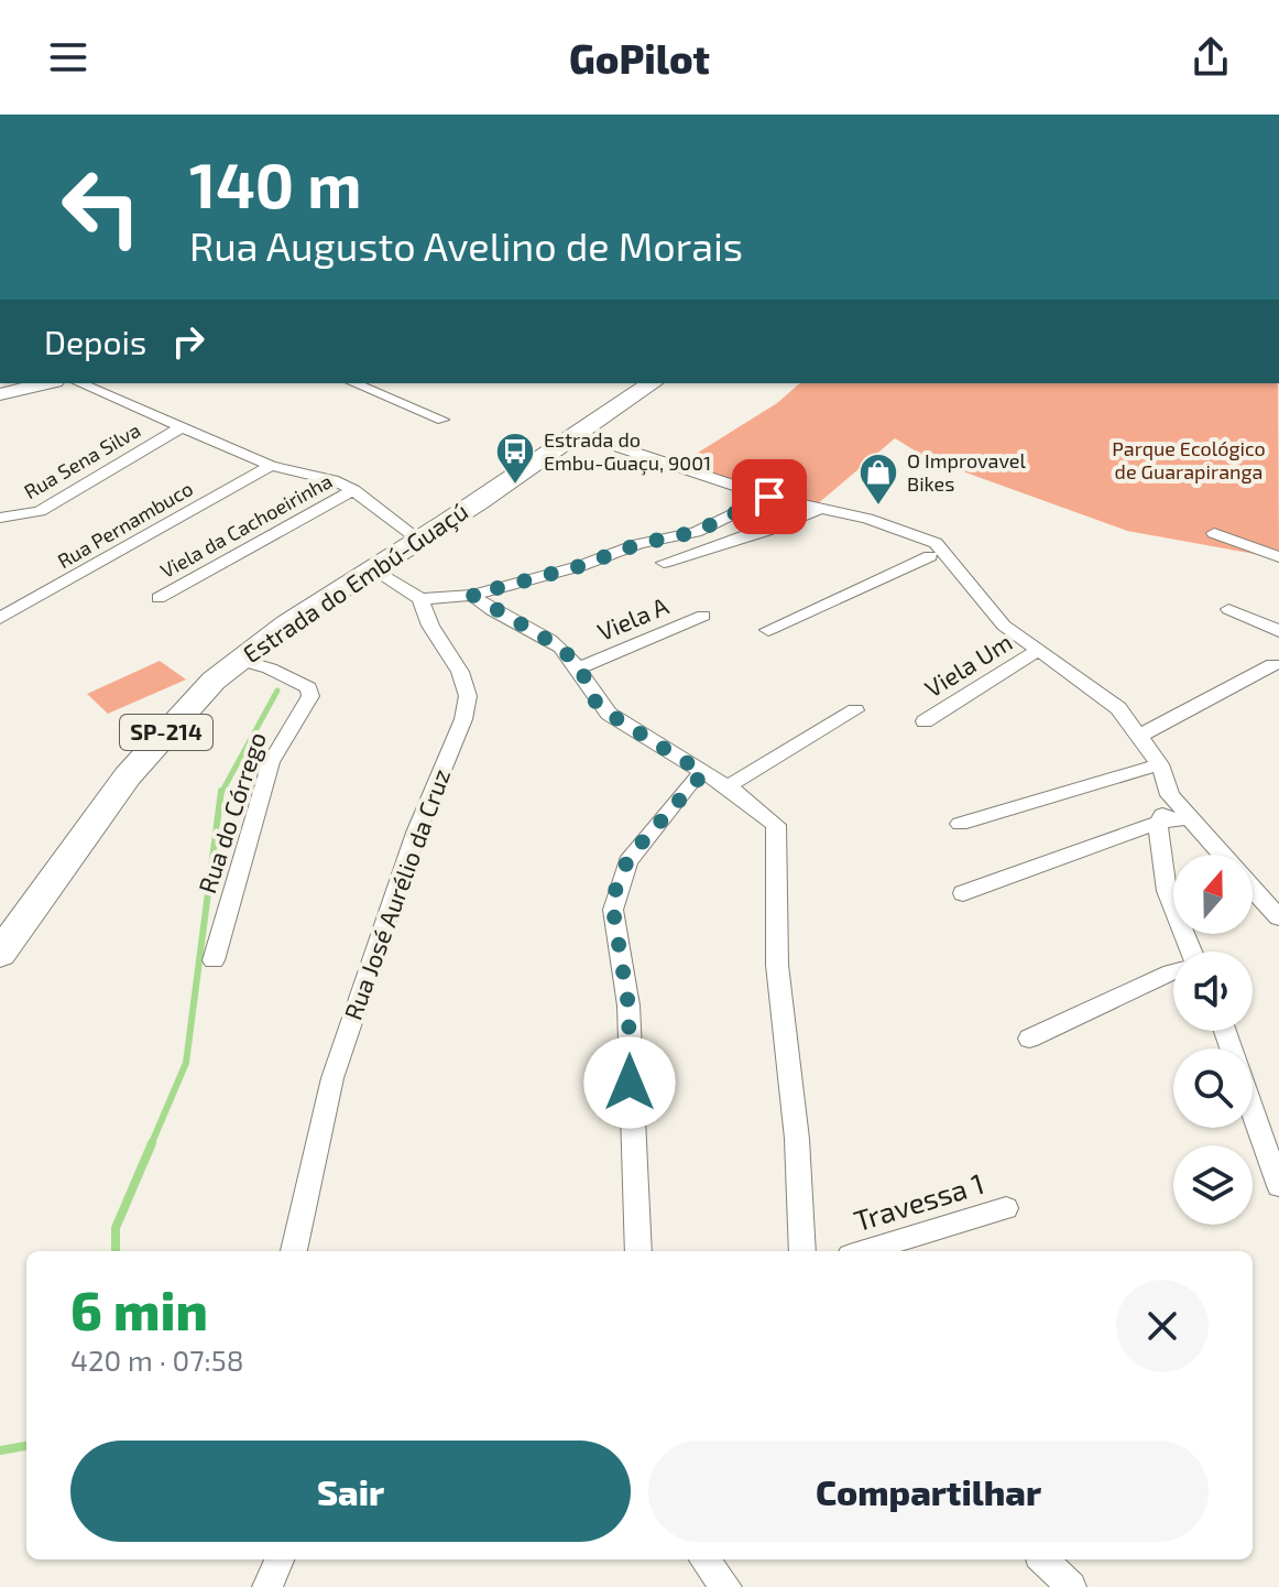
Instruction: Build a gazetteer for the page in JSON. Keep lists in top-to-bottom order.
{
  "streets": {
    "main road": ["Estrada do Embú-Guaçú", "SP-214"],
    "street": [
      "Rua Sena Silva",
      "Rua Pernambuco",
      "Viela da Cachoeirinha",
      "Viela A",
      "Viela Um",
      "Rua do Córrego",
      "Rua José Aurélio da Cruz",
      "Travessa 1"
    ]
  },
  "crossings": [
    ["Estrada do Embú-Guaçú", "Rua do Córrego"]
  ],
  "parks": ["Parque Ecológico de Guarapiranga"],
  "places": {
    "bus stop": ["Estrada do Embu-Guaçu, 9001"],
    "shop": ["O Improvavel Bikes"]
  },
  "north": "top",
  "page": {
    "header": "GoPilot",
    "turn": ["140 m", "Rua Augusto Avelino de Morais"],
    "then": "Depois",
    "heading": ["6 min", "420 m · 07:58"],
    "buttons": ["Sair", "Compartilhar"]
  }
}
